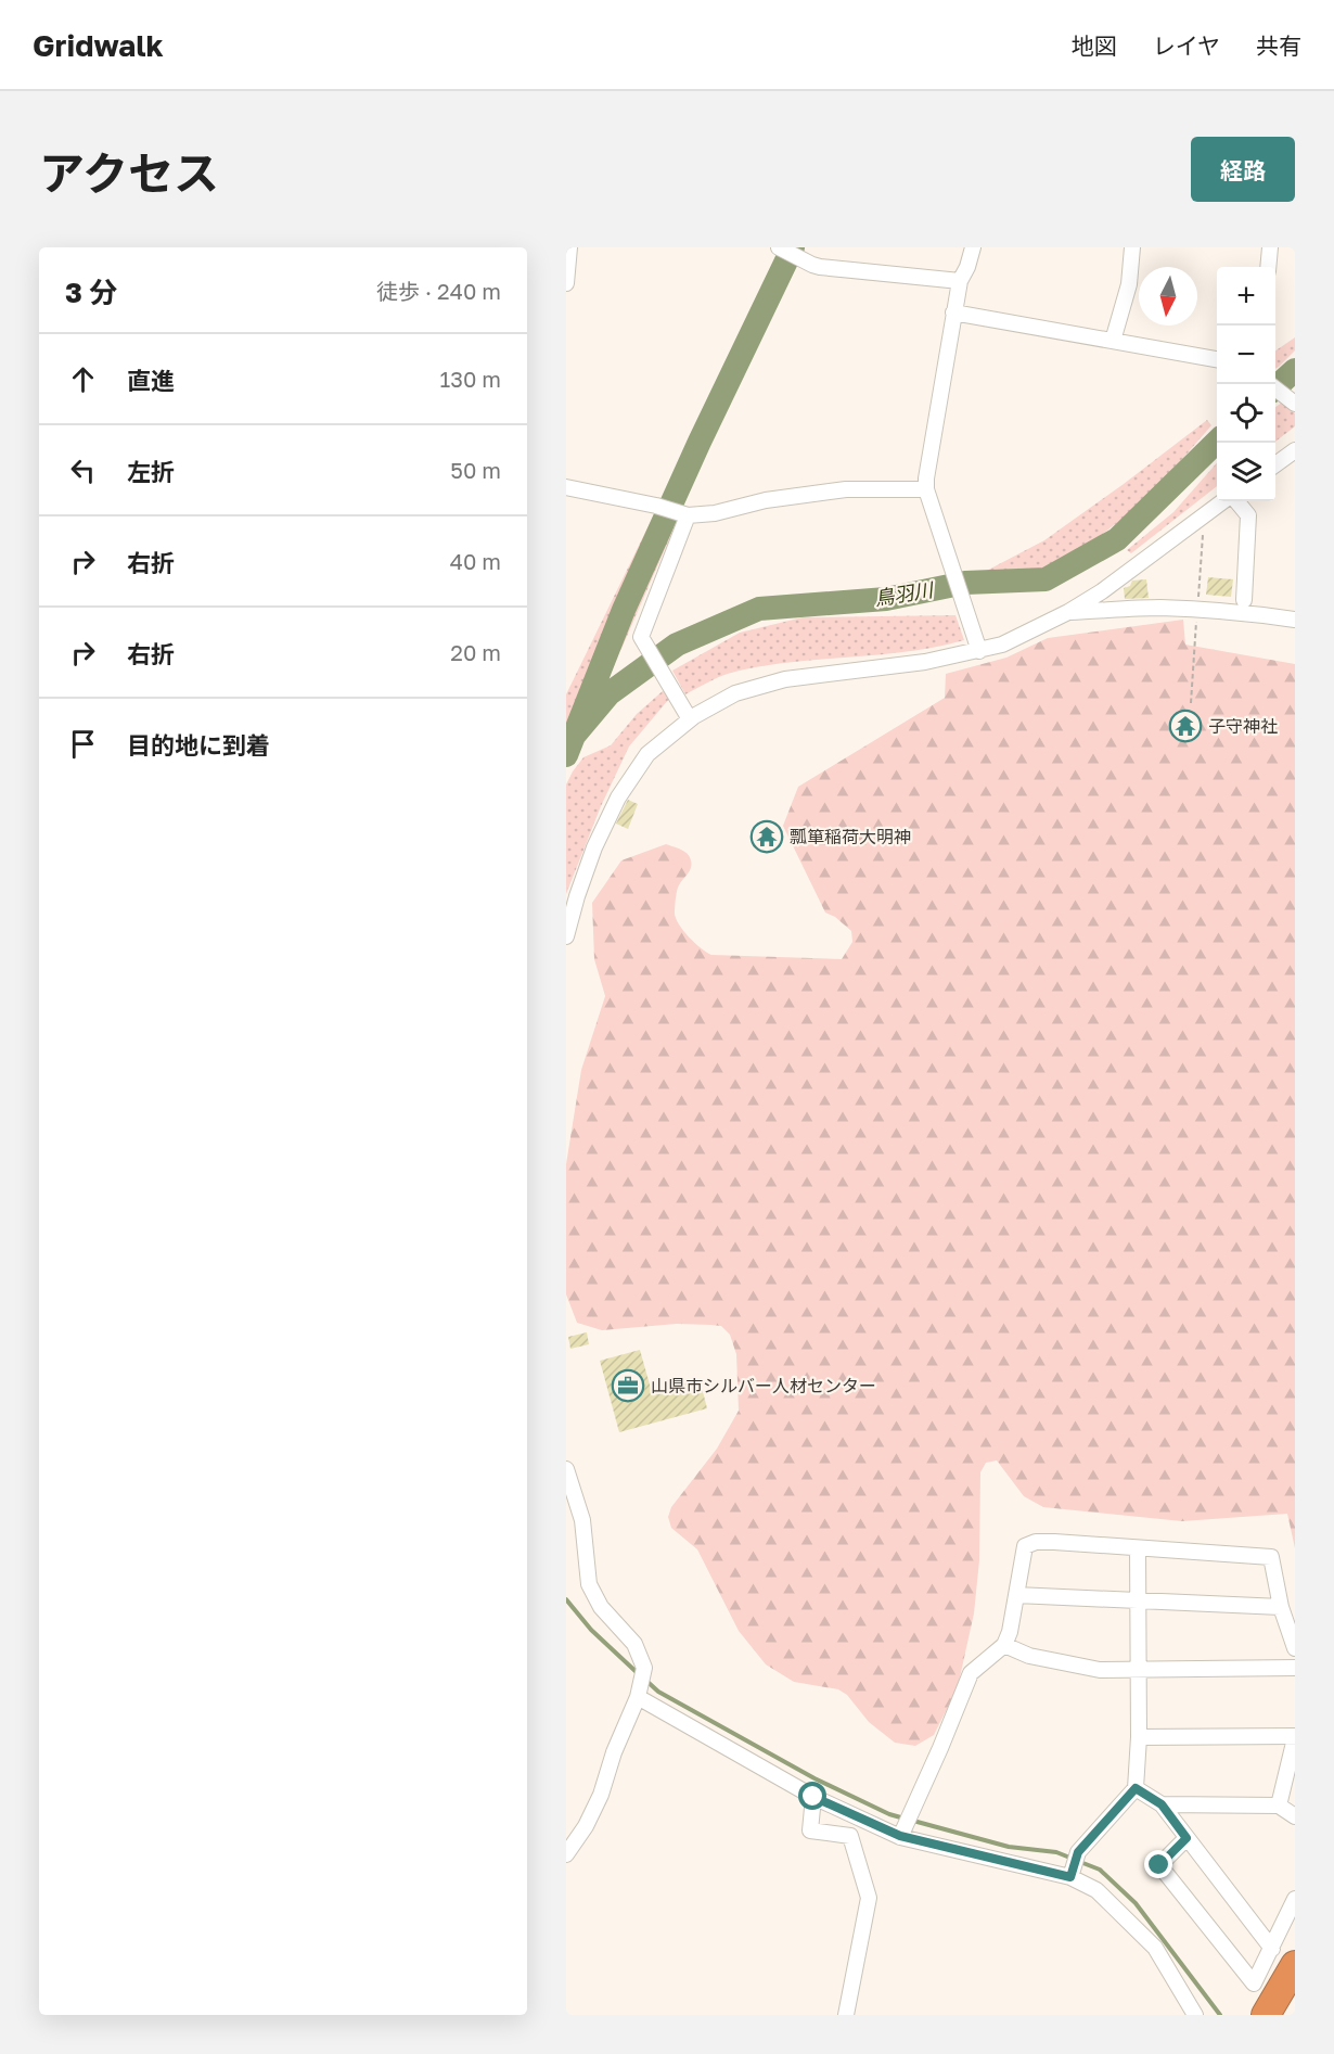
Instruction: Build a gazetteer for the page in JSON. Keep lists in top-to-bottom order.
{
  "water": ["鳥羽川"],
  "places": {
    "temple": ["子守神社", "瓢箪稲荷大明神"],
    "office": ["山県市シルバー人材センター"]
  },
  "north": "bottom",
  "page": {
    "header": "Gridwalk",
    "nav": ["地図", "レイヤ", "共有"],
    "title": "アクセス",
    "buttons": "経路",
    "heading": ["3 分", "徒歩 · 240 m"],
    "map_buttons": ["+", "−"],
    "list": [
      ["直進", "130 m"],
      ["左折", "50 m"],
      ["右折", "40 m"],
      ["右折", "20 m"],
      "目的地に到着"
    ]
  }
}
